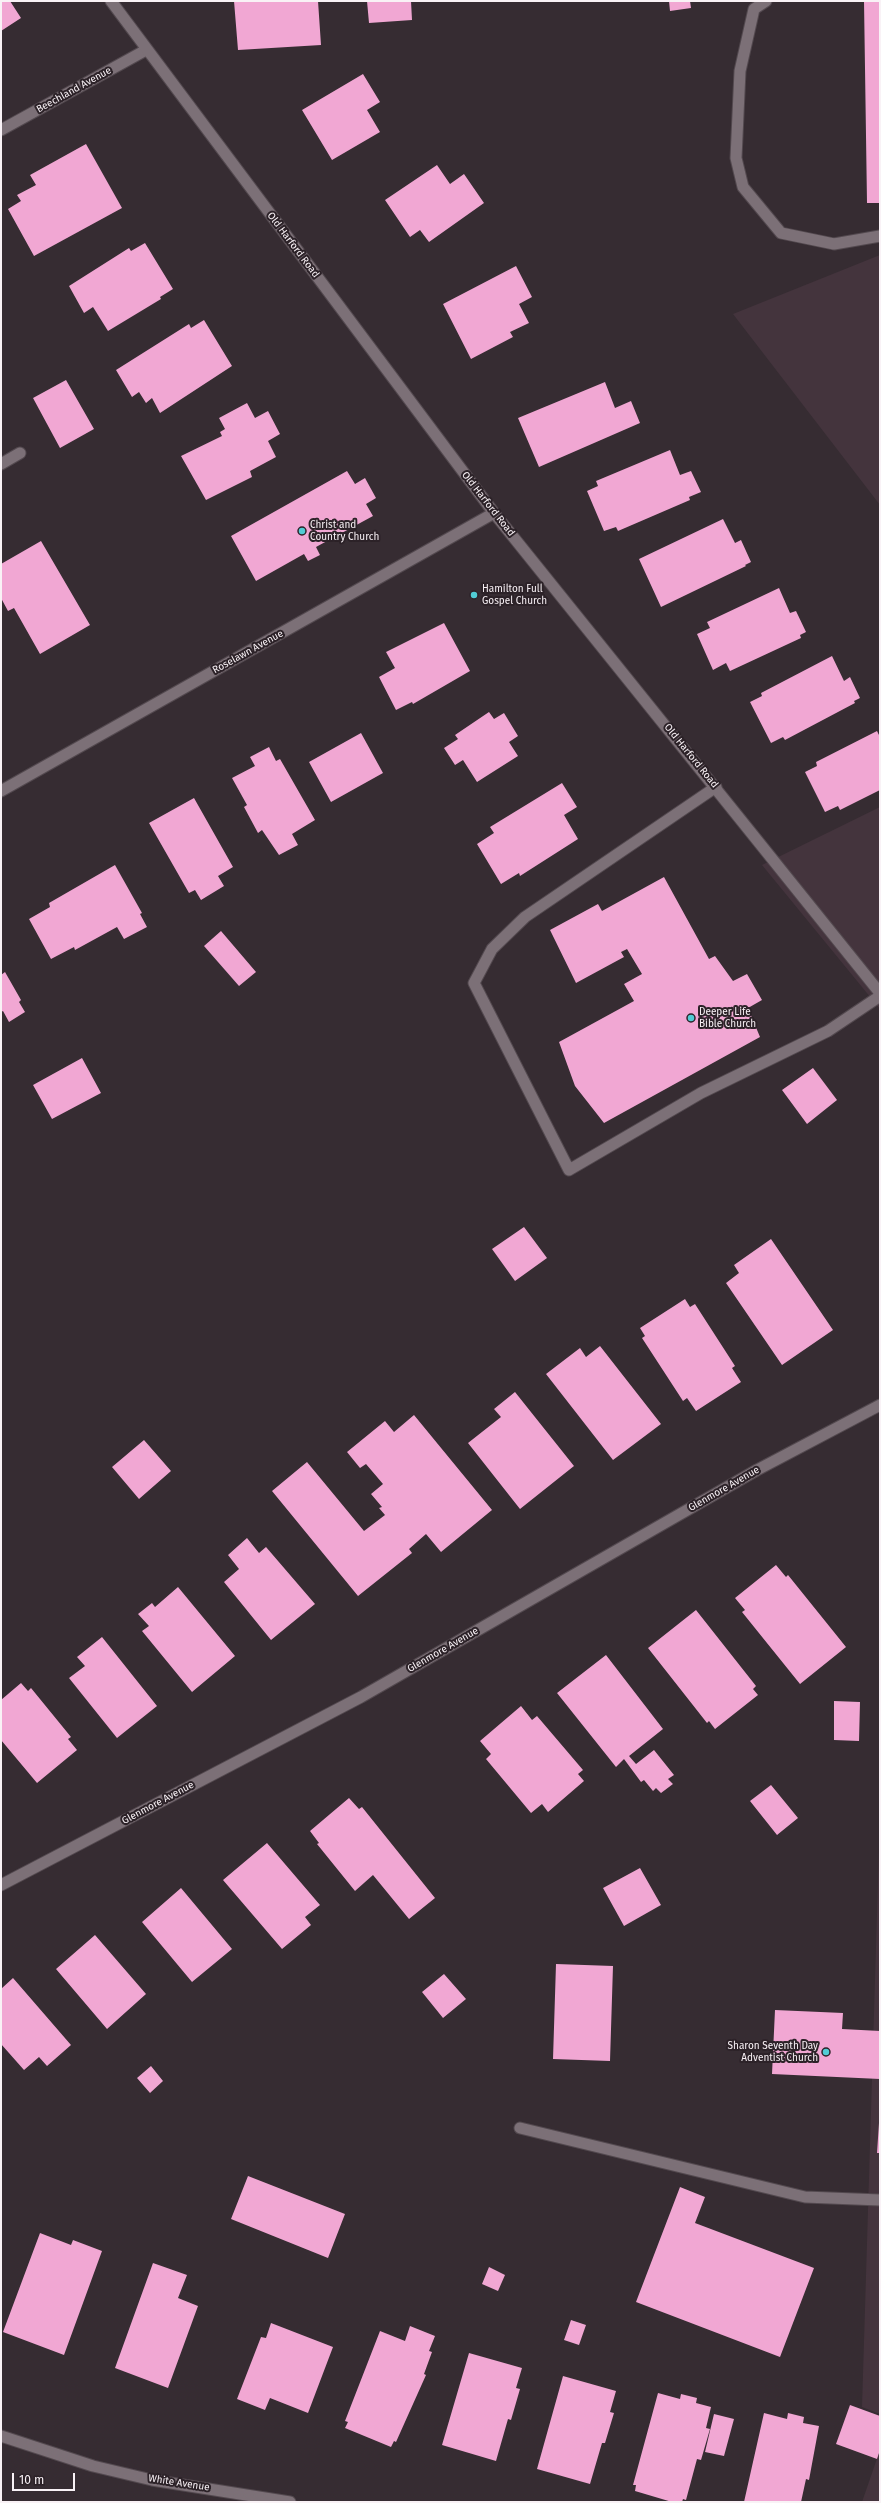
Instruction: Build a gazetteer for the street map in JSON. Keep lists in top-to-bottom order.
{
  "streets": {
    "street": [
      "Beechland Avenue",
      "Old Harford Road",
      "Roselawn Avenue",
      "Glenmore Avenue",
      "White Avenue"
    ]
  },
  "crossings": [
    ["Beechland Avenue", "Old Harford Road"],
    ["Old Harford Road", "Roselawn Avenue"]
  ],
  "places": [
    "Christ and Country Church",
    "Hamilton Full Gospel Church",
    "Deeper Life Bible Church",
    "Sharon Seventh Day Adventist Church"
  ],
  "scale_bar": "10 m"
}
